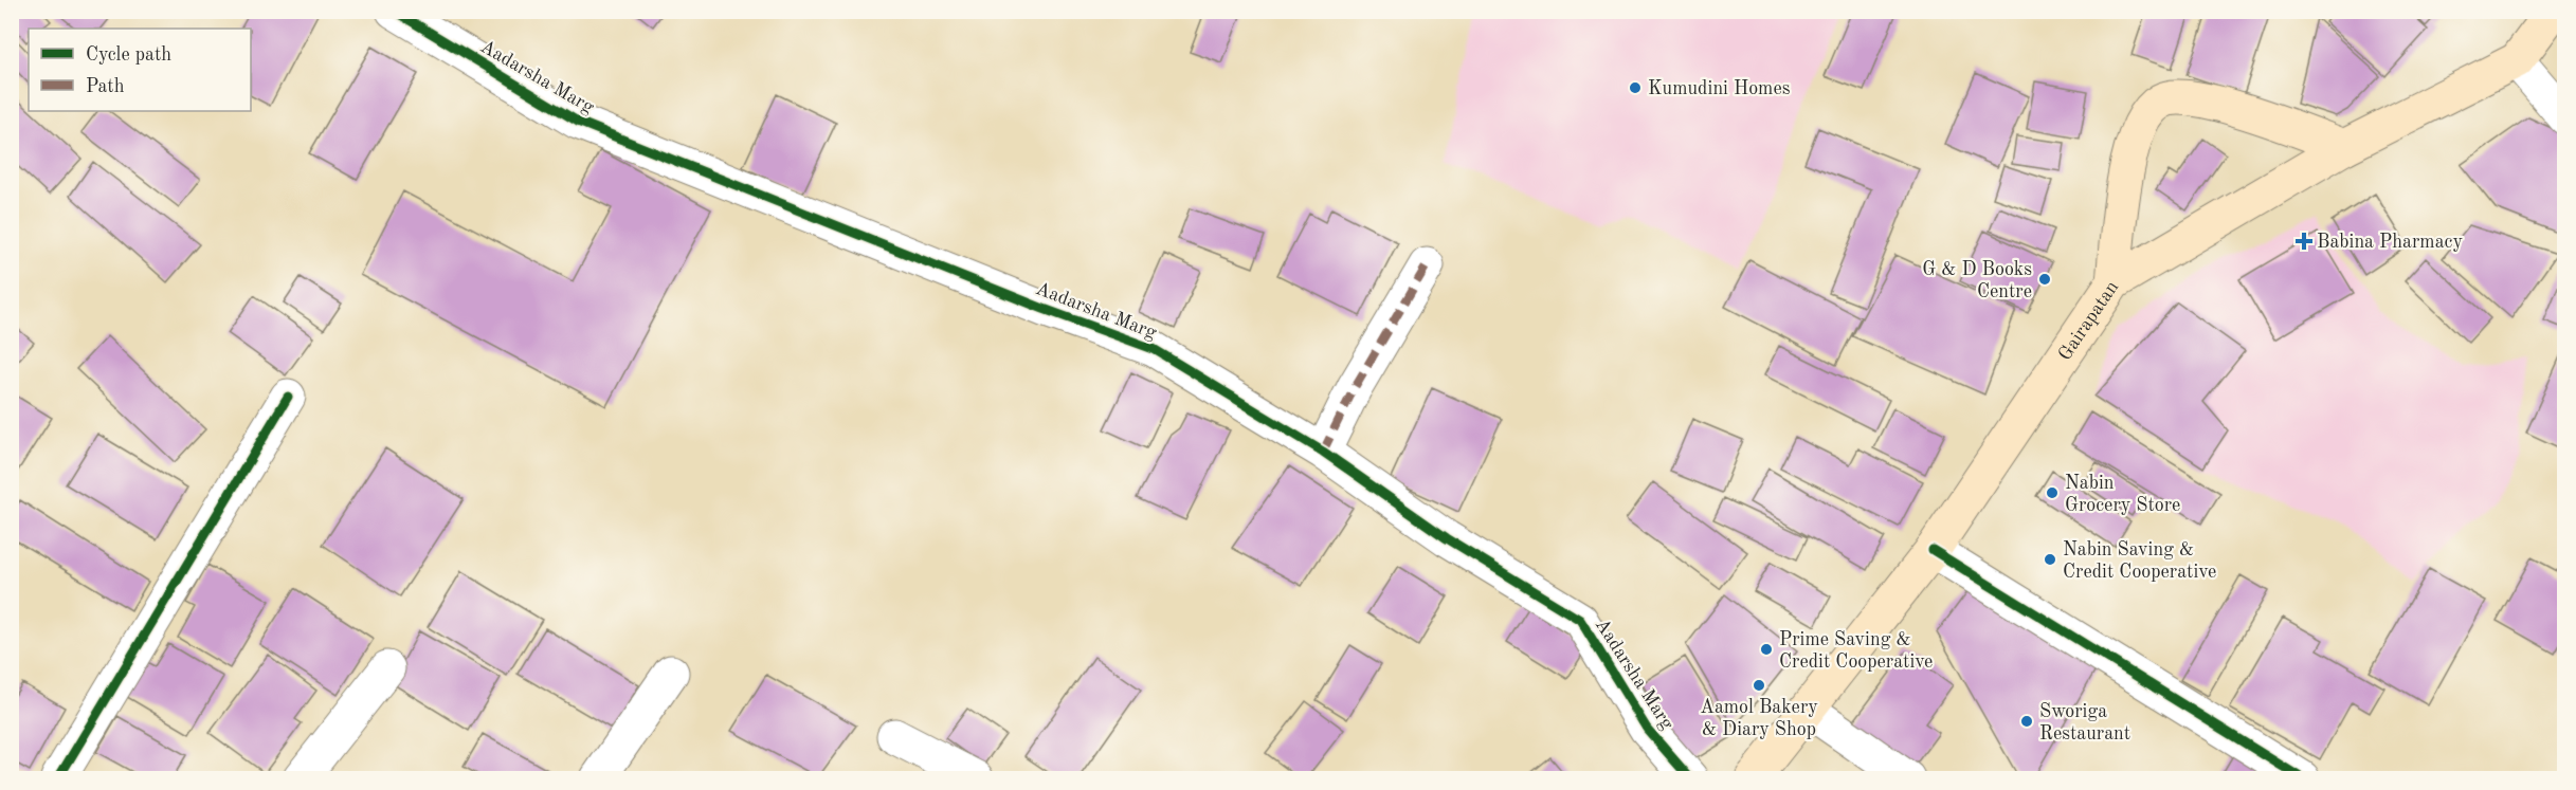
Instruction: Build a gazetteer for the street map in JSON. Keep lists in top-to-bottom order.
{
  "streets": {
    "main road": ["Gairapatan"],
    "street": ["Aadarsha Marg"]
  },
  "places": {
    "other": [
      "Kumudini Homes",
      "G & D Books Centre",
      "Nabin Grocery Store",
      "Nabin Saving & Credit Cooperative",
      "Prime Saving & Credit Cooperative",
      "Aamol Bakery & Diary Shop",
      "Sworiga Restaurant"
    ],
    "health": ["Babina Pharmacy"]
  },
  "legend": ["Cycle path", "Path"]
}
